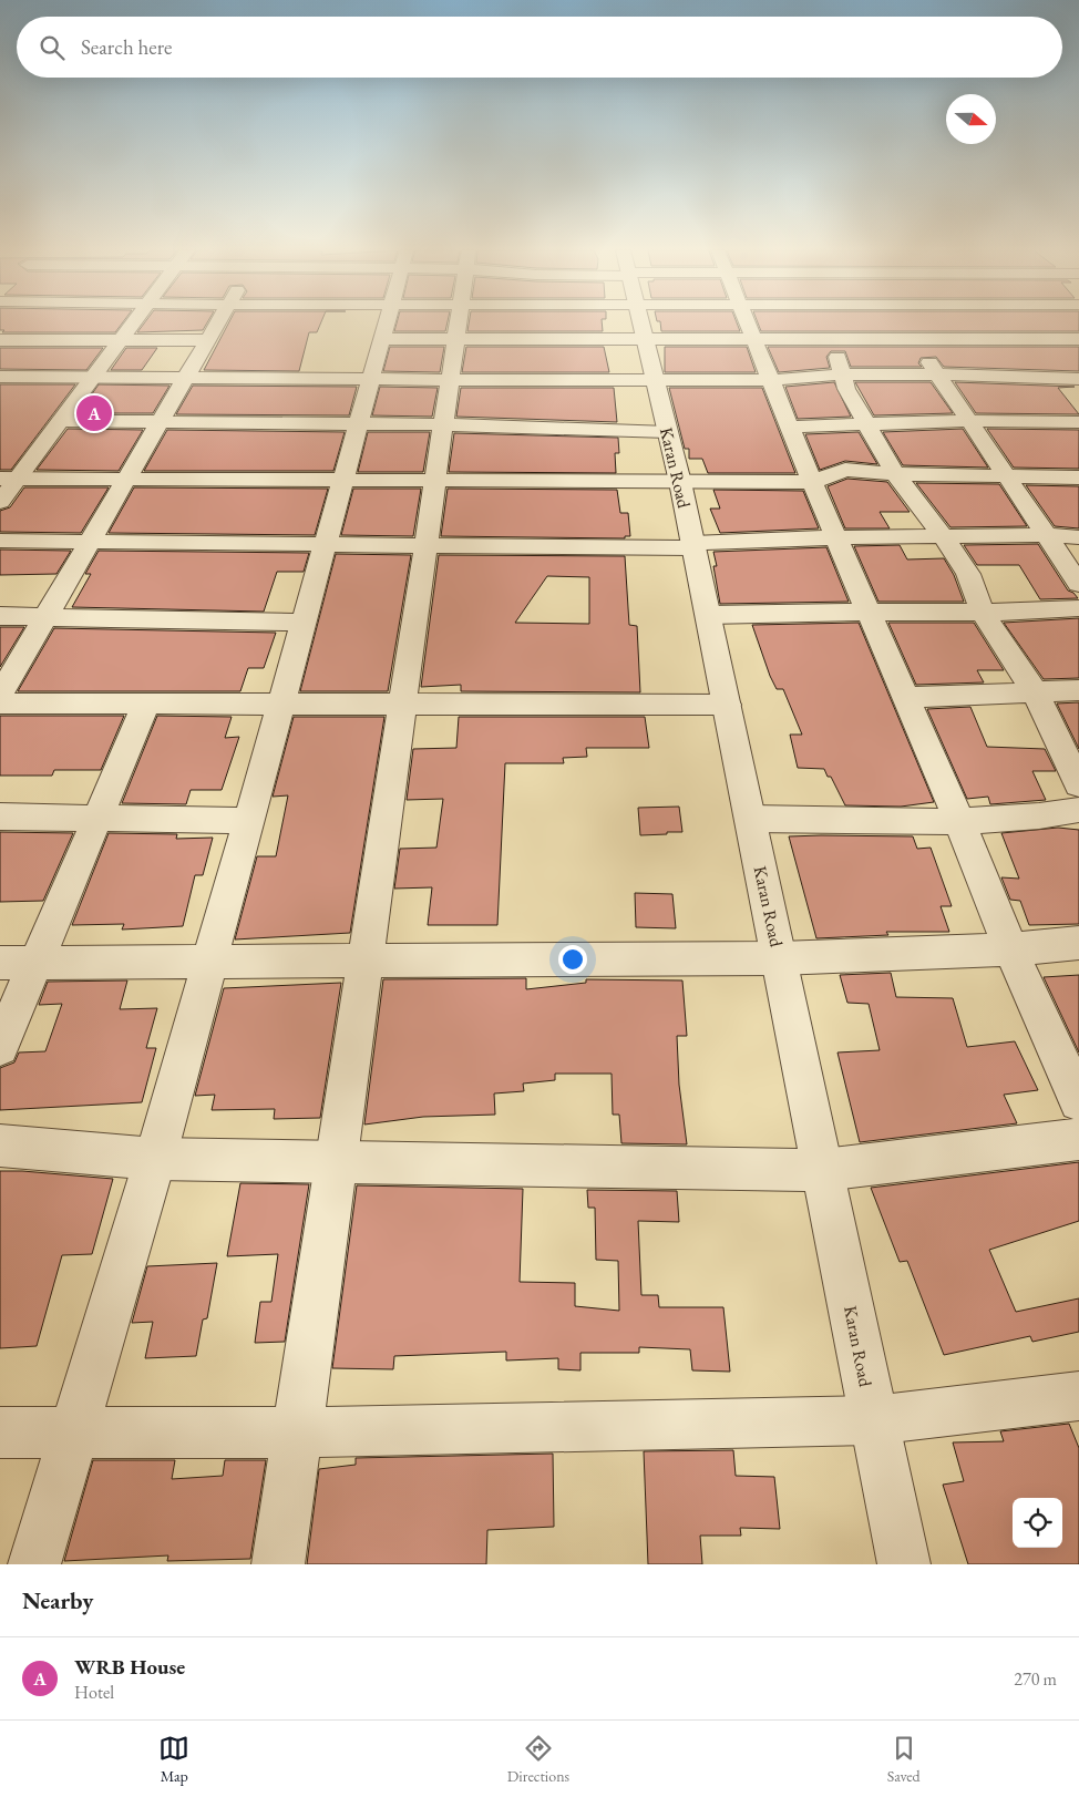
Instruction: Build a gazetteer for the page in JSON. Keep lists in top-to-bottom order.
{
  "streets": {
    "street": ["Karan Road"]
  },
  "north": "right",
  "page": {
    "search": "Search here",
    "pins": "A",
    "heading": "Nearby",
    "list": [
      {
        "mark": "A",
        "name": "WRB House",
        "note": "Hotel",
        "value": "270 m"
      }
    ],
    "nav": ["Map", "Directions", "Saved"]
  }
}
